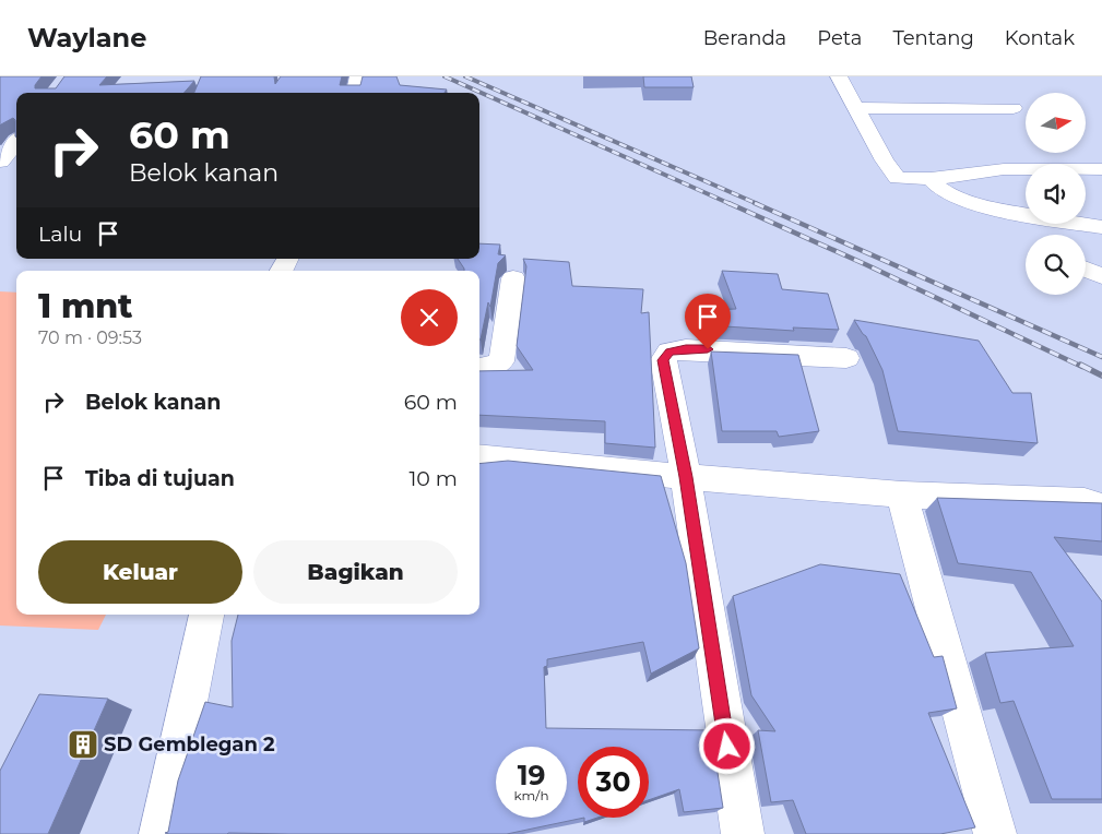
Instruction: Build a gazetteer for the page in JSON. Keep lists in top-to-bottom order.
{
  "places": {
    "building": ["SD Gemblegan 2"]
  },
  "north": "right",
  "page": {
    "header": "Waylane",
    "nav": [
      "Beranda",
      "Peta",
      "Tentang",
      "Kontak"
    ],
    "turn": ["60 m", "Belok kanan"],
    "then": "Lalu",
    "heading": ["1 mnt", "70 m · 09:53"],
    "list": [
      {
        "name": "Belok kanan",
        "value": "60 m"
      },
      {
        "name": "Tiba di tujuan",
        "value": "10 m"
      }
    ],
    "buttons": ["Keluar", "Bagikan"],
    "speed": "19 km/h",
    "limit": "30"
  }
}
